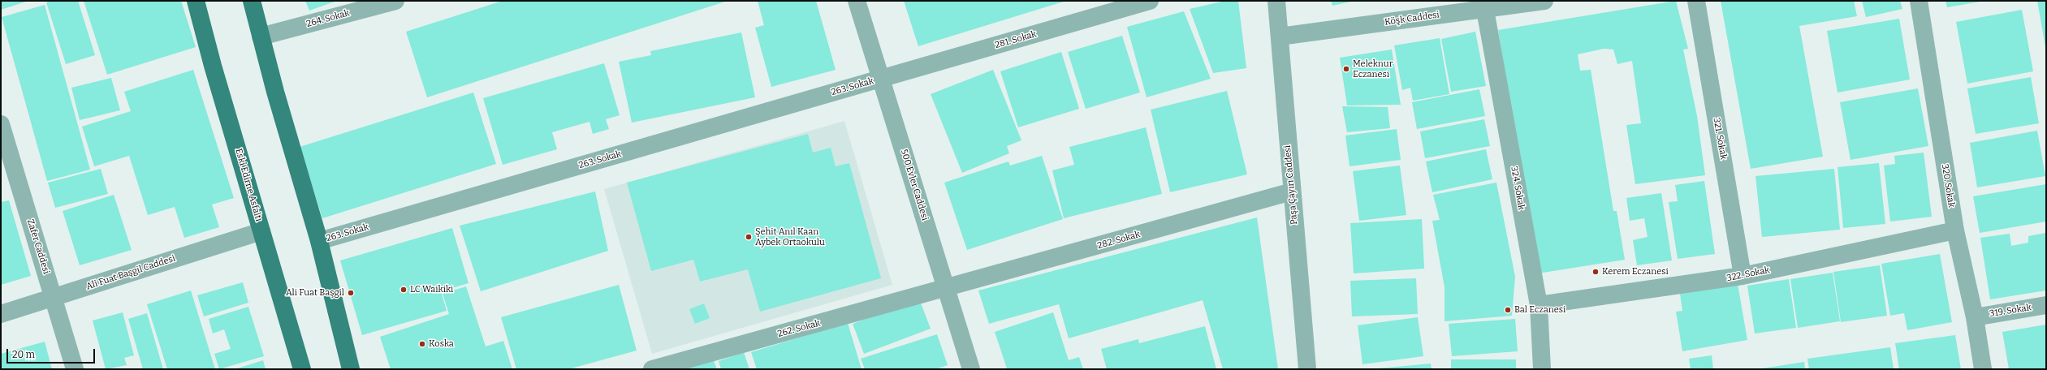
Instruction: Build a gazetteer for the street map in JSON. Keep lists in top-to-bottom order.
{
  "streets": {
    "main road": ["Eski Edirne Asfaltı"],
    "street": [
      "264. Sokak",
      "Köşk Caddesi",
      "281. Sokak",
      "263. Sokak",
      "321. Sokak",
      "500 Evler Caddesi",
      "Paşa Çayırı Caddesi",
      "320. Sokak",
      "324. Sokak",
      "282. Sokak",
      "Zafer Caddesi",
      "Ali Fuat Başgil Caddesi",
      "322. Sokak",
      "319. Sokak",
      "262. Sokak"
    ]
  },
  "crossings": [
    ["Köşk Caddesi", "Paşa Çayırı Caddesi"],
    ["Köşk Caddesi", "324. Sokak"],
    ["281. Sokak", "263. Sokak"],
    ["281. Sokak", "500 Evler Caddesi"],
    ["263. Sokak", "500 Evler Caddesi"],
    ["321. Sokak", "322. Sokak"],
    ["Eski Edirne Asfaltı", "Ali Fuat Başgil Caddesi"],
    ["500 Evler Caddesi", "282. Sokak"],
    ["500 Evler Caddesi", "262. Sokak"],
    ["Paşa Çayırı Caddesi", "282. Sokak"],
    ["320. Sokak", "322. Sokak"],
    ["320. Sokak", "319. Sokak"],
    ["324. Sokak", "322. Sokak"],
    ["282. Sokak", "262. Sokak"],
    ["Zafer Caddesi", "Ali Fuat Başgil Caddesi"]
  ],
  "places": [
    "Meleknur Eczanesi",
    "Şehit Anıl Kaan Aybek Ortaokulu",
    "Kerem Eczanesi",
    "LC Waikiki",
    "Ali Fuat Başgil",
    "Bal Eczanesi",
    "Koska"
  ],
  "scale_bar": "20 m"
}
